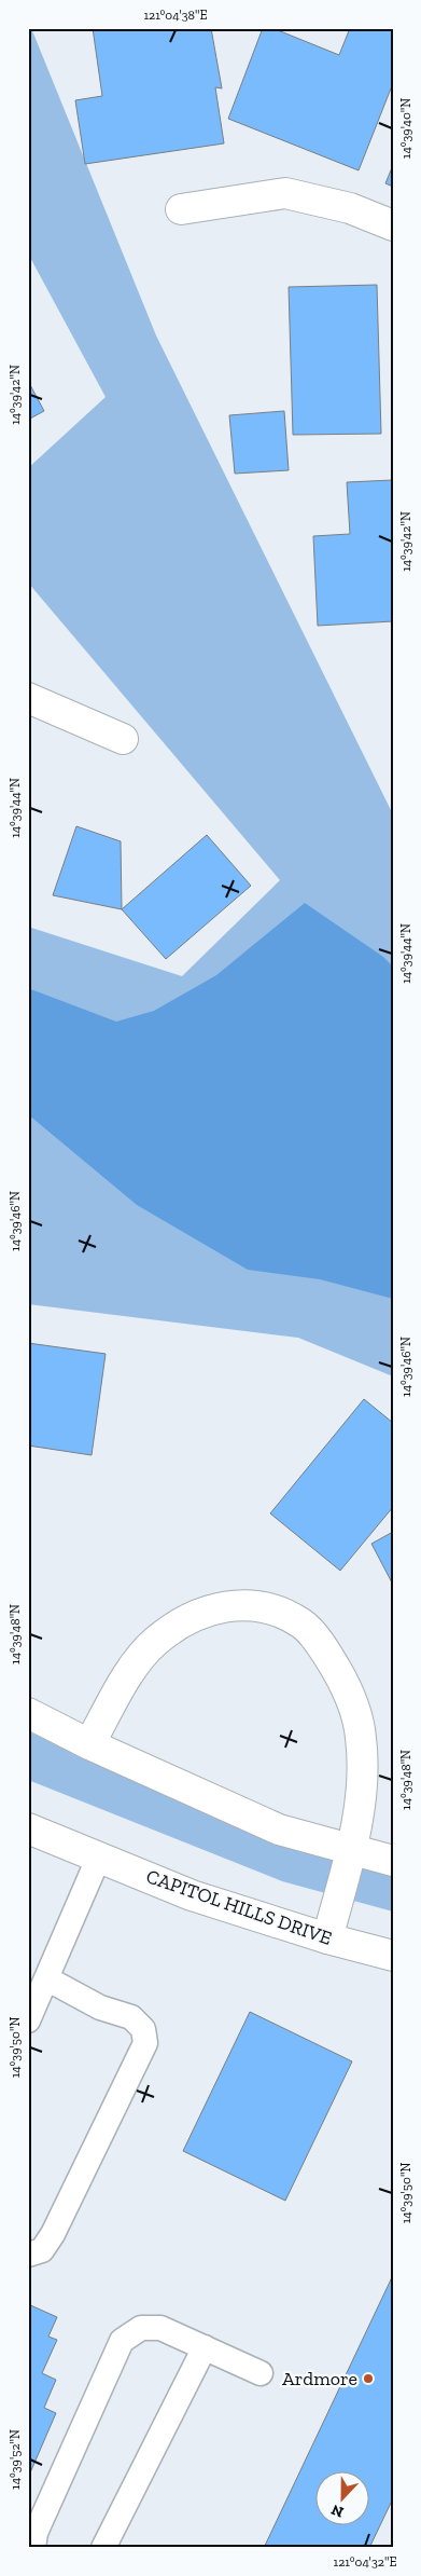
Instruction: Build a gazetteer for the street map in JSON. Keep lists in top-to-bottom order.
{
  "streets": {
    "street": ["CAPITOL HILLS DRIVE"]
  },
  "places": ["Ardmore"],
  "north": "bottom",
  "coordinates": [
    "121°04'38\"E",
    "14°39'40\"N",
    "14°39'42\"N",
    "14°39'44\"N",
    "14°39'46\"N",
    "14°39'48\"N",
    "14°39'50\"N",
    "14°39'52\"N",
    "121°04'32\"E"
  ]
}
